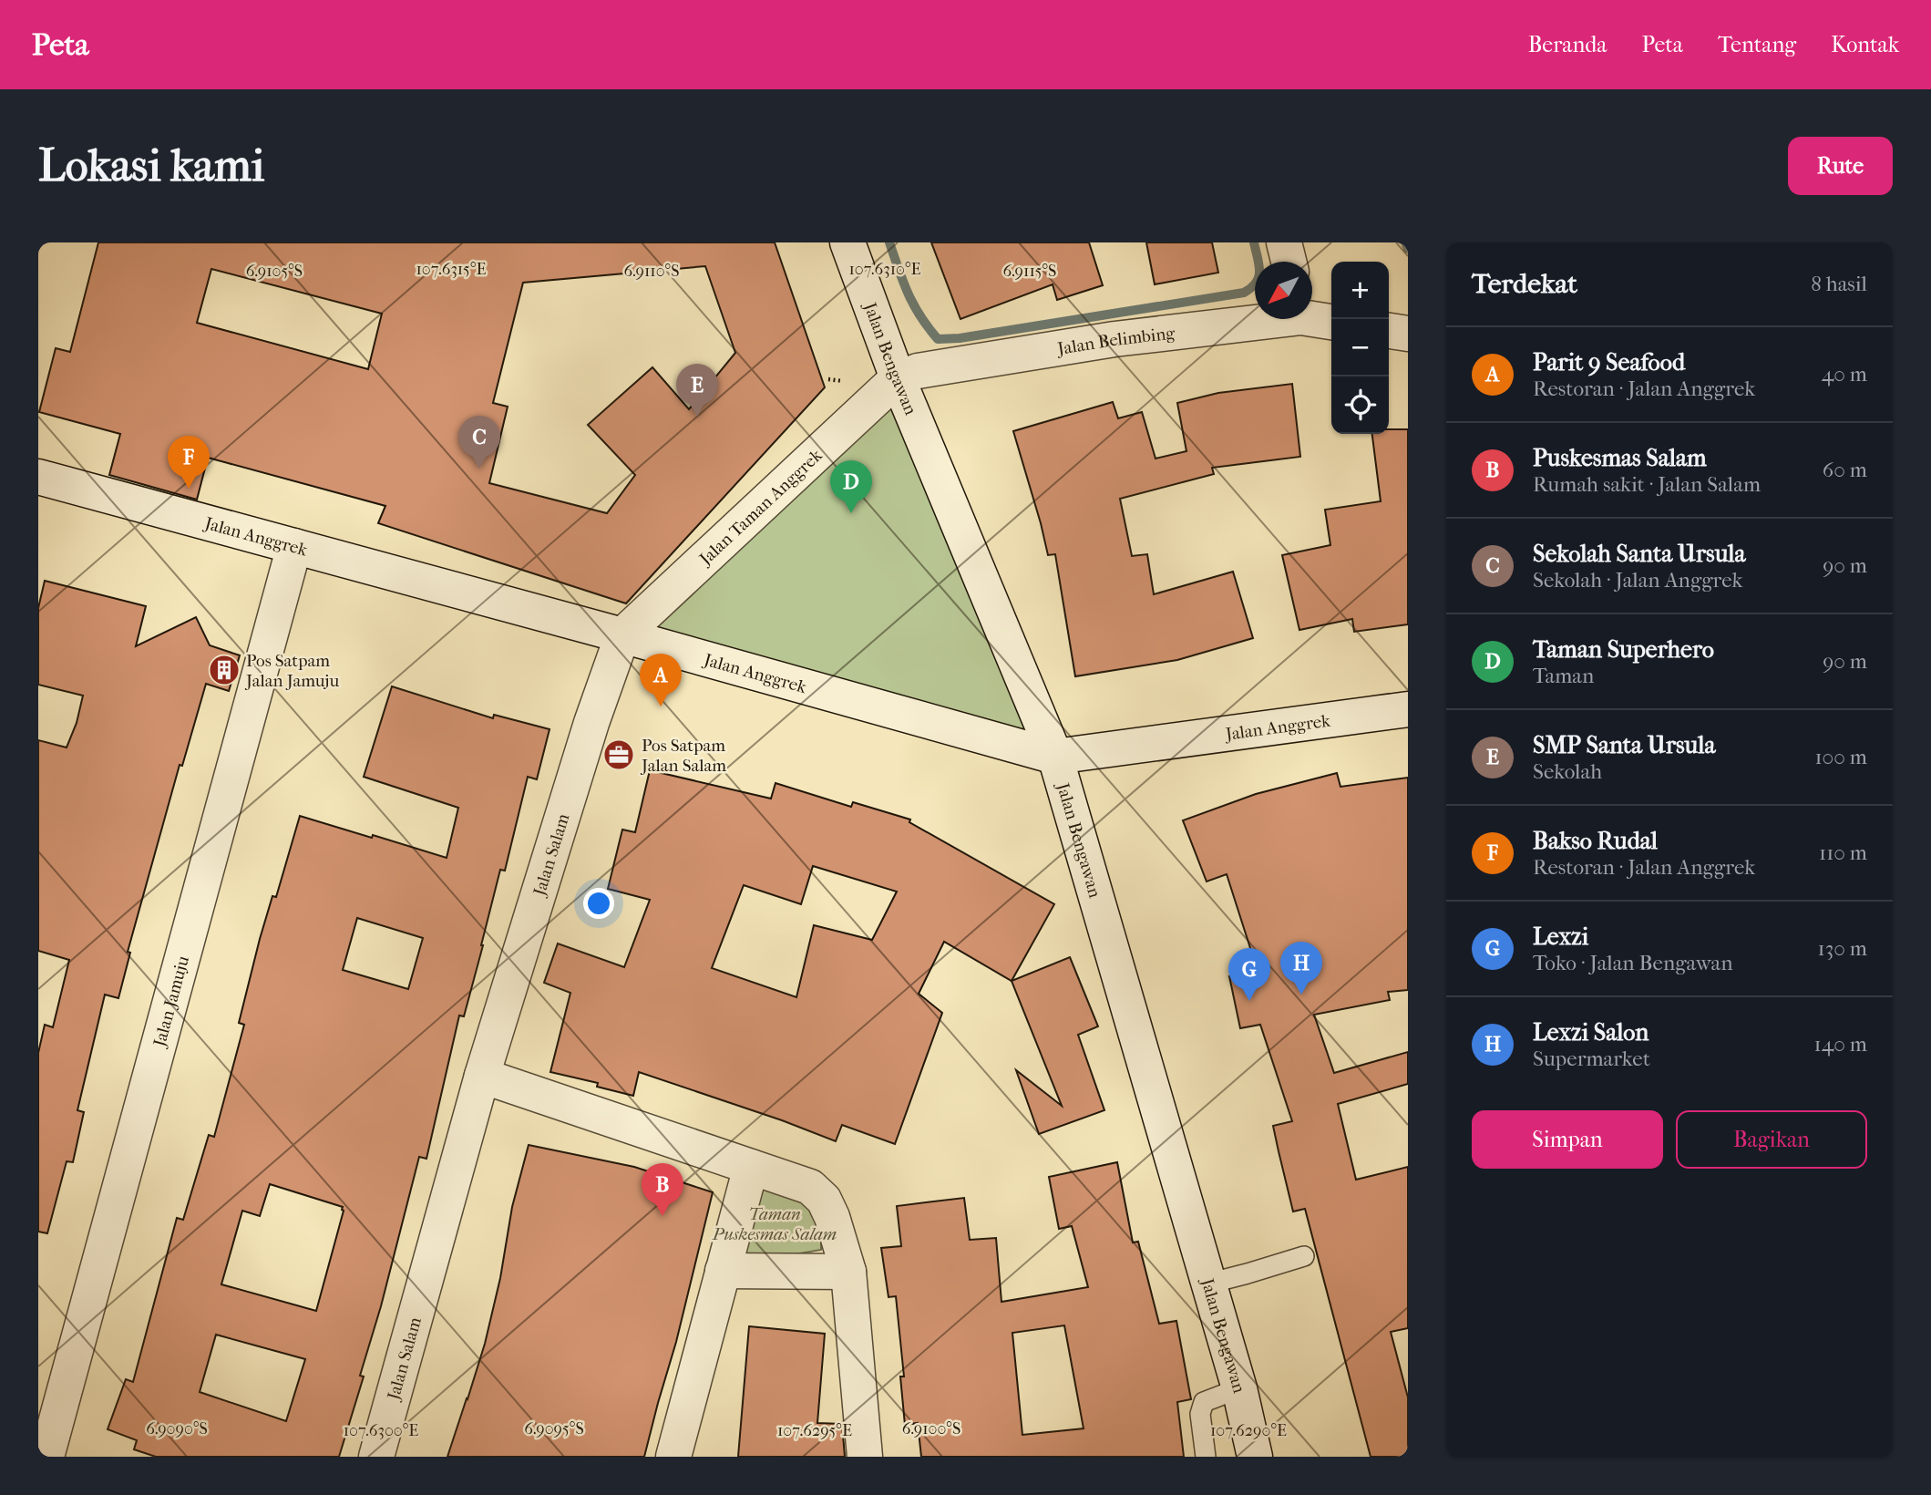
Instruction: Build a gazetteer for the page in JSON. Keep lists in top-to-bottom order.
{
  "streets": {
    "street": [
      "Jalan Belimbing",
      "Jalan Bengawan",
      "Jalan Taman Anggrek",
      "Jalan Anggrek",
      "Jalan Salam",
      "Jalan Jamuju"
    ]
  },
  "crossings": [
    ["Jalan Belimbing", "Jalan Bengawan"],
    ["Jalan Belimbing", "Jalan Taman Anggrek"],
    ["Jalan Bengawan", "Jalan Taman Anggrek"],
    ["Jalan Bengawan", "Jalan Anggrek"],
    ["Jalan Taman Anggrek", "Jalan Anggrek"],
    ["Jalan Taman Anggrek", "Jalan Salam"],
    ["Jalan Anggrek", "Jalan Salam"],
    ["Jalan Anggrek", "Jalan Jamuju"]
  ],
  "parks": ["Taman Puskesmas Salam"],
  "places": {
    "building": ["Pos Satpam Jalan Jamuju"],
    "office": ["Pos Satpam Jalan Salam"]
  },
  "north": "bottom left",
  "page": {
    "header": "Peta",
    "nav": [
      "Beranda",
      "Peta",
      "Tentang",
      "Kontak"
    ],
    "buttons": [
      "Rute",
      ["Simpan", "Bagikan"]
    ],
    "title": "Lokasi kami",
    "heading": ["Terdekat", "8 hasil"],
    "map_buttons": ["+", "−"],
    "list": [
      {
        "mark": "A",
        "name": "Parit 9 Seafood",
        "note": "Restoran · Jalan Anggrek",
        "value": "40 m"
      },
      {
        "mark": "B",
        "name": "Puskesmas Salam",
        "note": "Rumah sakit · Jalan Salam",
        "value": "60 m"
      },
      {
        "mark": "C",
        "name": "Sekolah Santa Ursula",
        "note": "Sekolah · Jalan Anggrek",
        "value": "90 m"
      },
      {
        "mark": "D",
        "name": "Taman Superhero",
        "note": "Taman",
        "value": "90 m"
      },
      {
        "mark": "E",
        "name": "SMP Santa Ursula",
        "note": "Sekolah",
        "value": "100 m"
      },
      {
        "mark": "F",
        "name": "Bakso Rudal",
        "note": "Restoran · Jalan Anggrek",
        "value": "110 m"
      },
      {
        "mark": "G",
        "name": "Lexzi",
        "note": "Toko · Jalan Bengawan",
        "value": "130 m"
      },
      {
        "mark": "H",
        "name": "Lexzi Salon",
        "note": "Supermarket",
        "value": "140 m"
      }
    ],
    "pins": [
      "E",
      "C",
      "F",
      "D",
      "A",
      "H",
      "G",
      "B"
    ]
  },
  "coordinates": [
    "107.6315°E",
    "107.6310°E",
    "6.9105°S",
    "6.9110°S",
    "6.9115°S",
    "6.9090°S",
    "6.9095°S",
    "6.9100°S",
    "107.6300°E",
    "107.6295°E",
    "107.6290°E"
  ]
}
